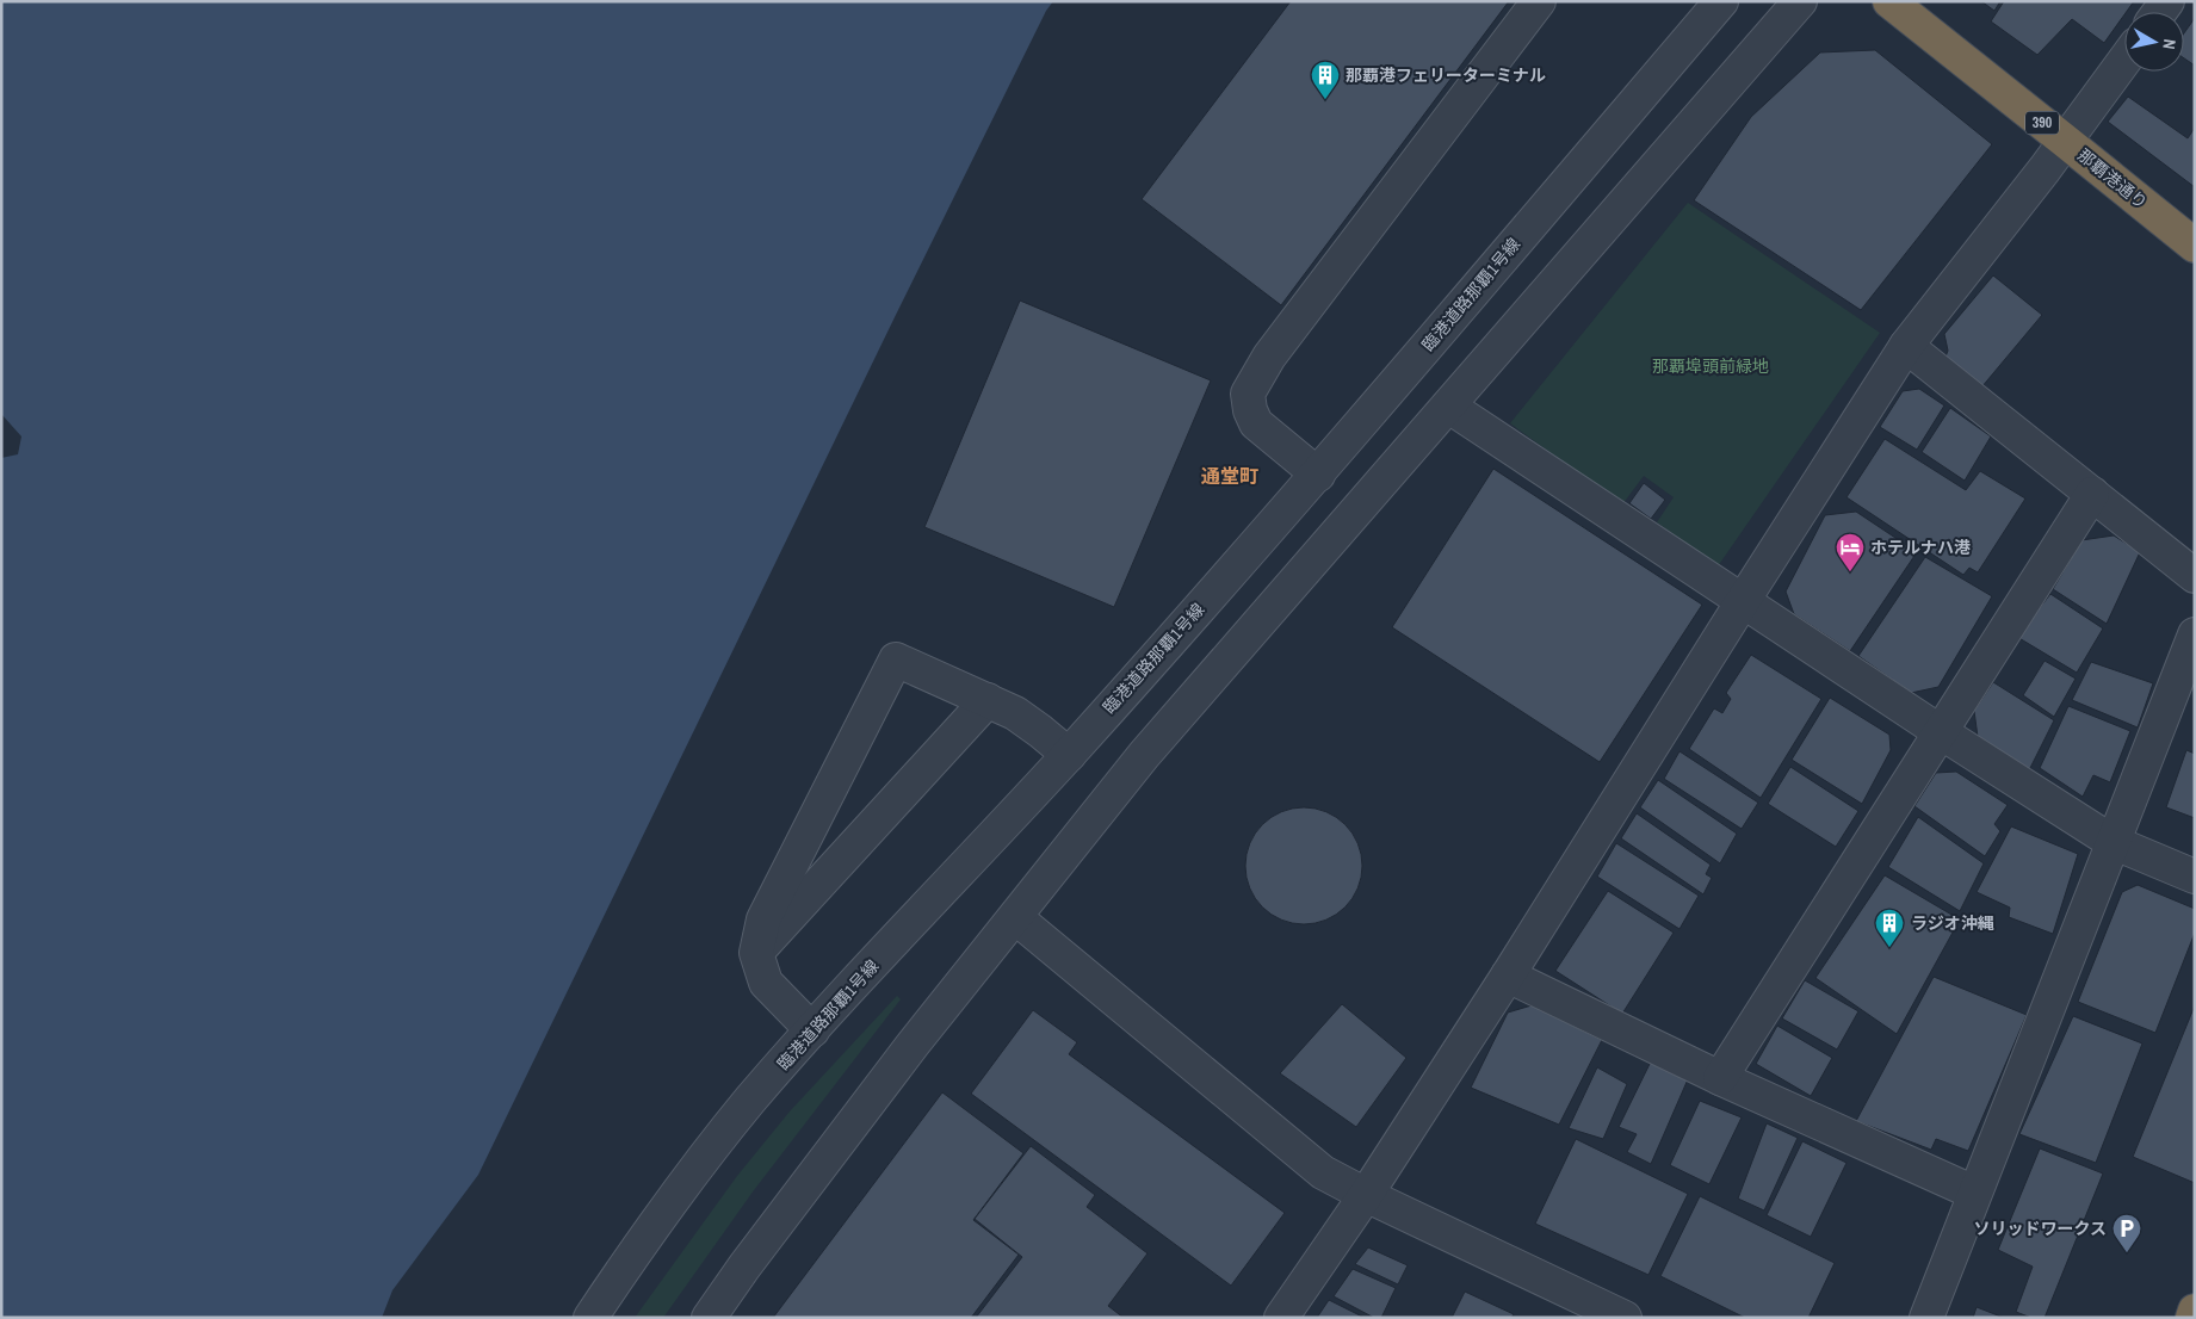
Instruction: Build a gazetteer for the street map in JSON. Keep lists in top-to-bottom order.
{
  "streets": {
    "highway": ["390", "那覇港通り"],
    "street": ["臨港道路那覇1号線"]
  },
  "districts": ["通堂町"],
  "parks": ["那覇埠頭前緑地"],
  "places": {
    "building": ["那覇港フェリーターミナル", "ラジオ沖縄"],
    "hotel": ["ホテルナハ港"],
    "parking": ["ソリッドワークス"]
  },
  "north": "right"
}
